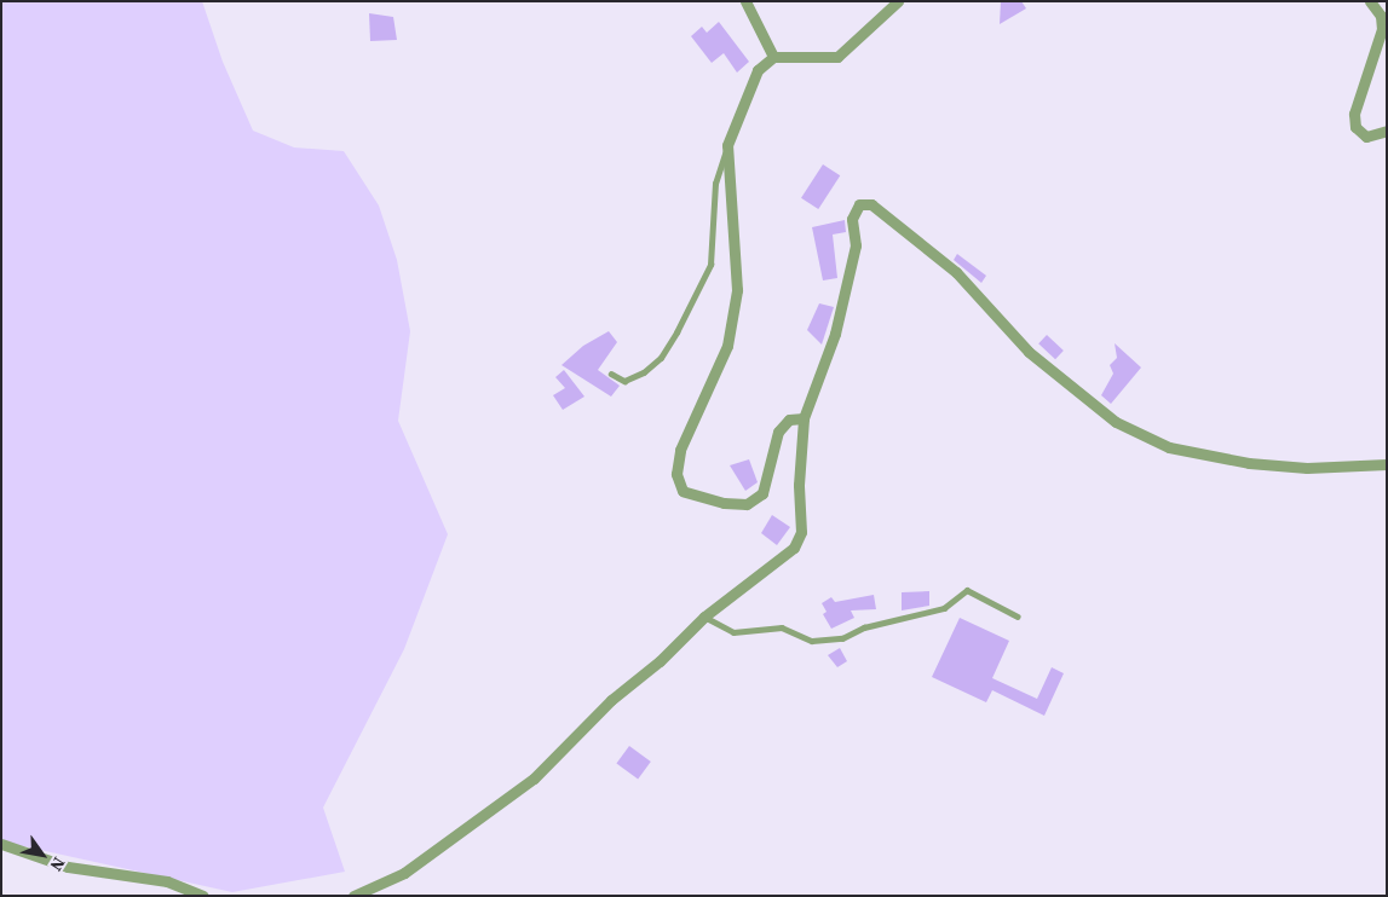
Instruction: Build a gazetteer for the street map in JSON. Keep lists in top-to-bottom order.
{
  "north": "bottom right"
}
